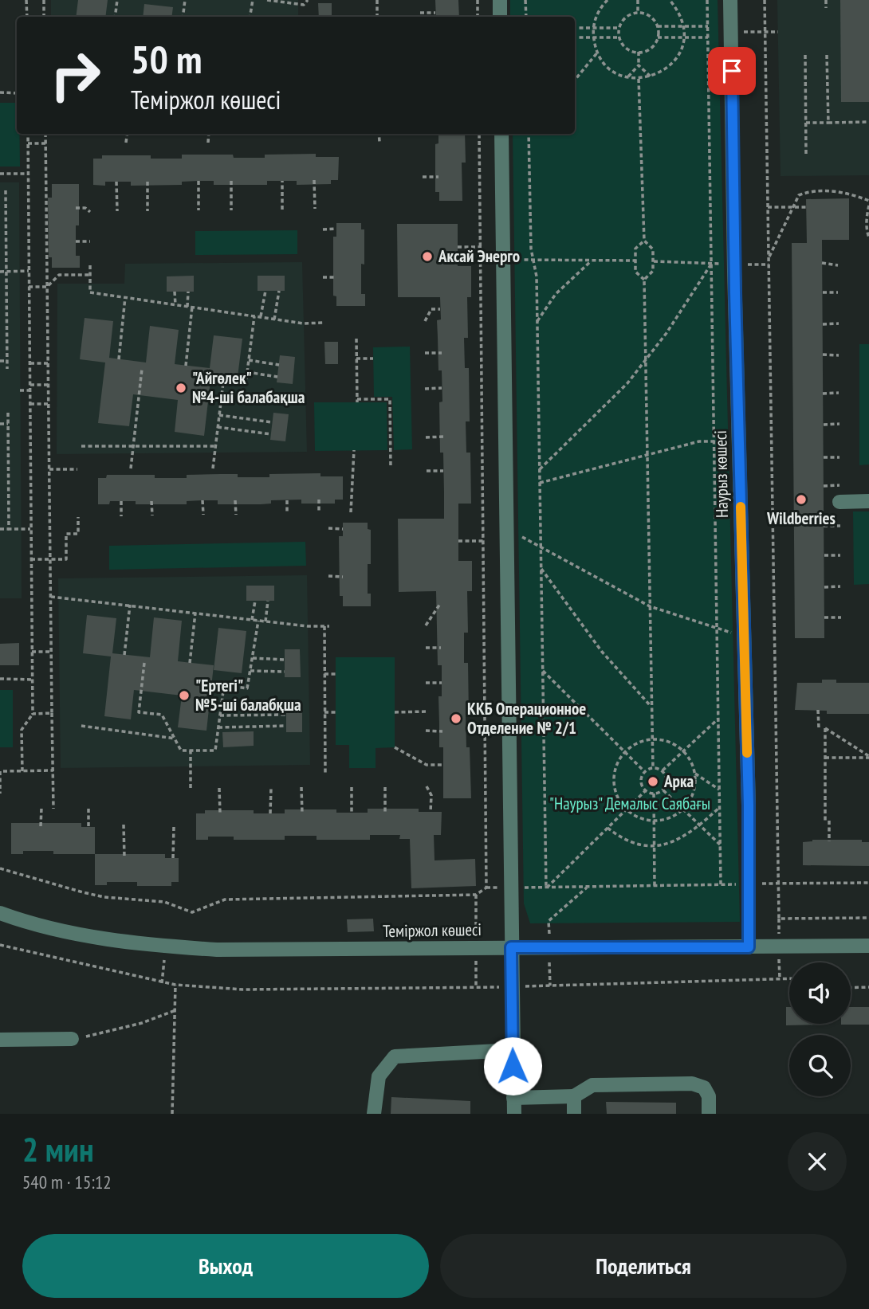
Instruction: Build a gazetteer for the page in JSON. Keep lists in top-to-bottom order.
{
  "streets": {
    "street": ["Наурыз көшесі", "Теміржол көшесі"]
  },
  "crossings": [
    ["Наурыз көшесі", "Теміржол көшесі"]
  ],
  "parks": ["\"Наурыз\" Демалыс Саябағы"],
  "places": [
    "Аксай Энерго",
    "\"Айгөлек\" №4-ші балабақша",
    "Wildberries",
    "\"Ертегі\" №5-ші балабқша",
    "ККБ Операционное Отделение № 2/1",
    "Арка"
  ],
  "page": {
    "turn": ["50 m", "Теміржол көшесі"],
    "heading": ["2 мин", "540 m · 15:12"],
    "buttons": ["Выход", "Поделиться"]
  }
}
